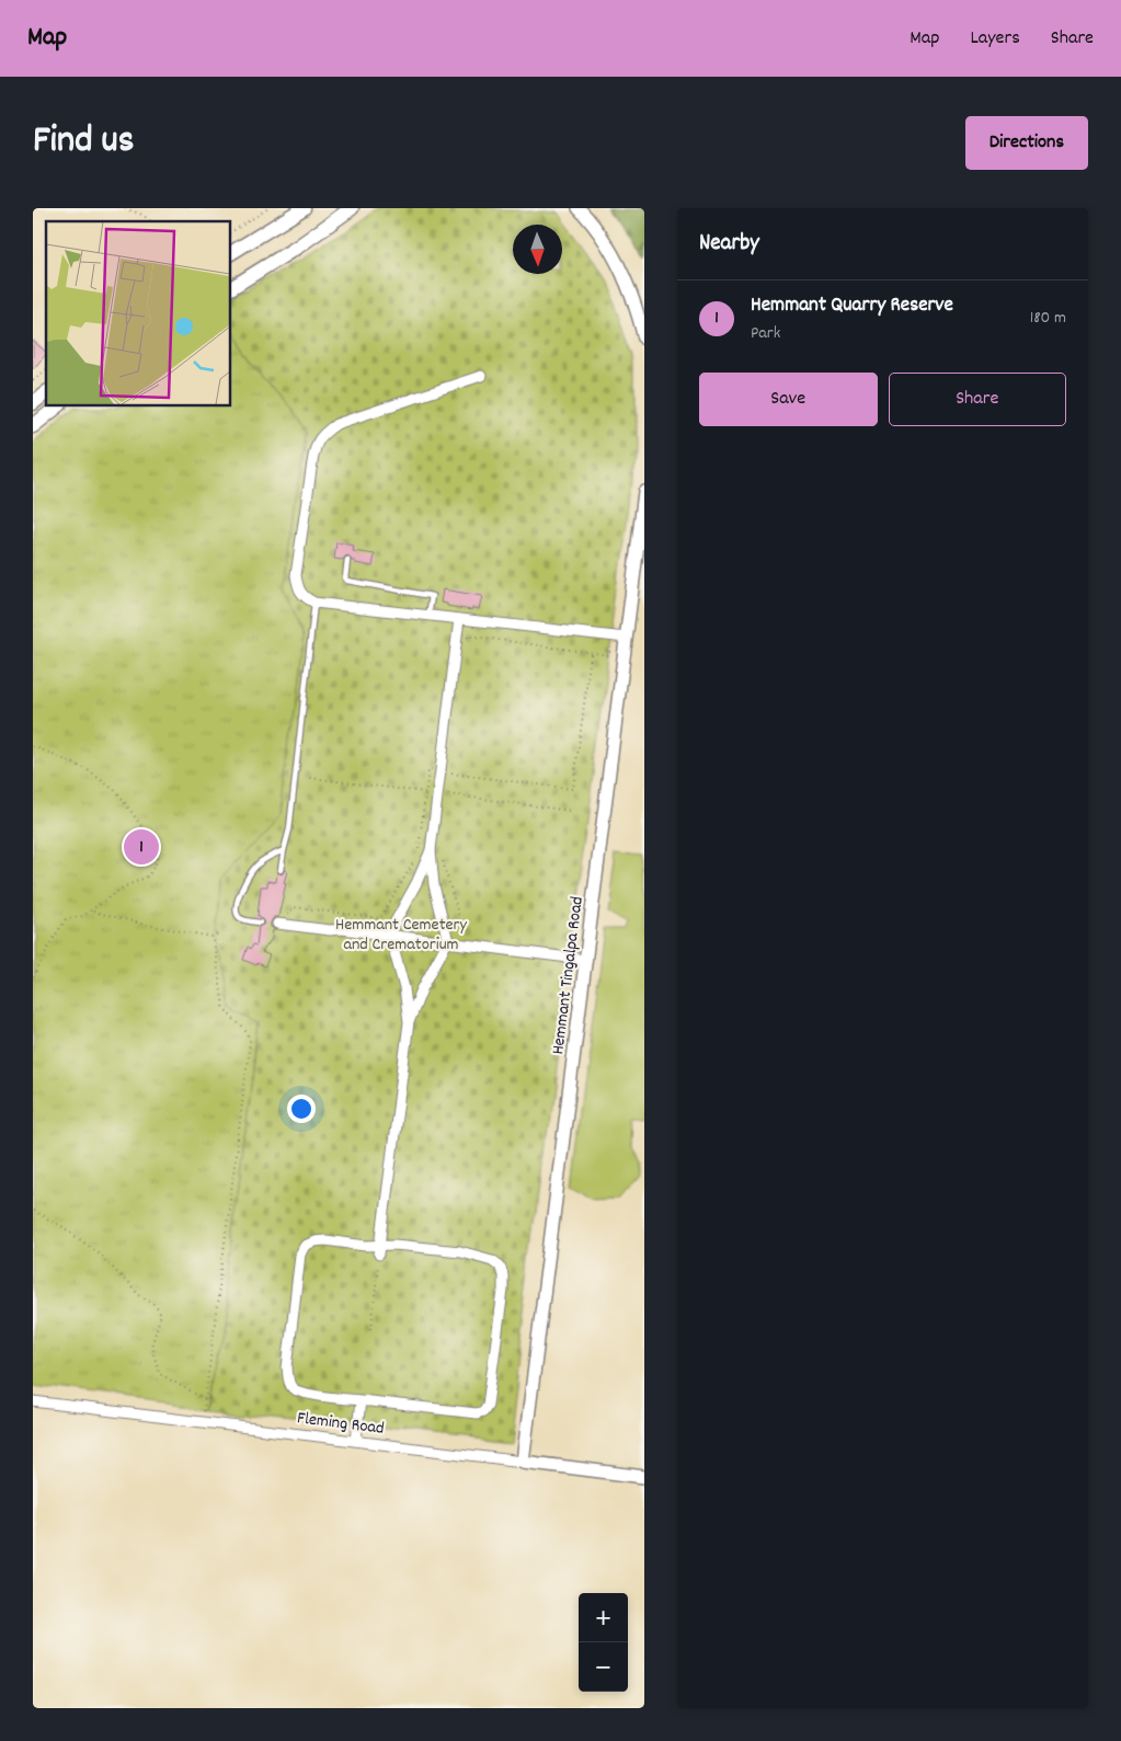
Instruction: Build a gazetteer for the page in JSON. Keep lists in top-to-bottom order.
{
  "streets": {
    "street": ["Hemmant Tingalpa Road", "Fleming Road"]
  },
  "crossings": [
    ["Hemmant Tingalpa Road", "Fleming Road"]
  ],
  "parks": ["Hemmant Cemetery and Crematorium"],
  "north": "bottom",
  "page": {
    "header": "Map",
    "nav": ["Map", "Layers", "Share"],
    "title": "Find us",
    "buttons": [
      "Directions",
      ["Save", "Share"]
    ],
    "heading": "Nearby",
    "list": [
      {
        "mark": "1",
        "name": "Hemmant Quarry Reserve",
        "note": "Park",
        "value": "180 m"
      }
    ],
    "pins": "1",
    "map_buttons": ["+", "−"]
  }
}
